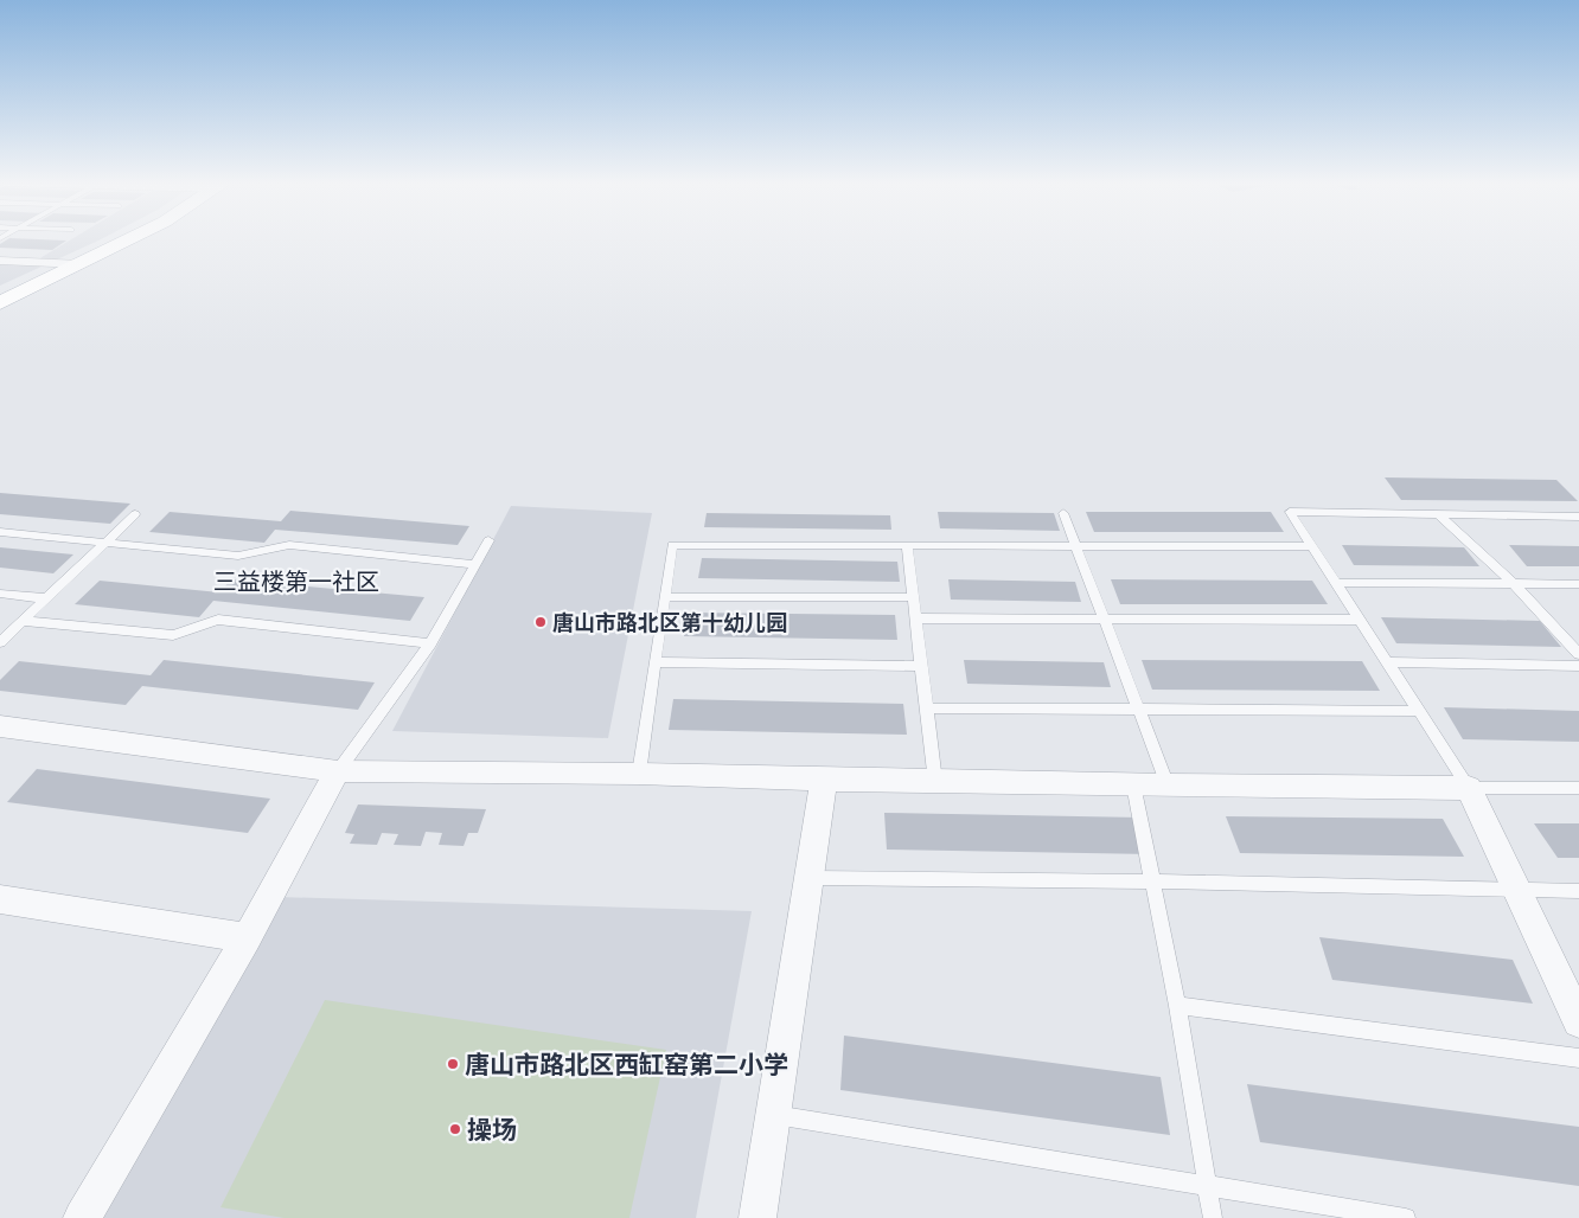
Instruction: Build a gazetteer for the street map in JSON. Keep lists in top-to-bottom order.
{
  "districts": ["三益楼第一社区"],
  "places": ["唐山市路北区第十幼儿园", "唐山市路北区西缸窑第二小学", "操场"]
}
